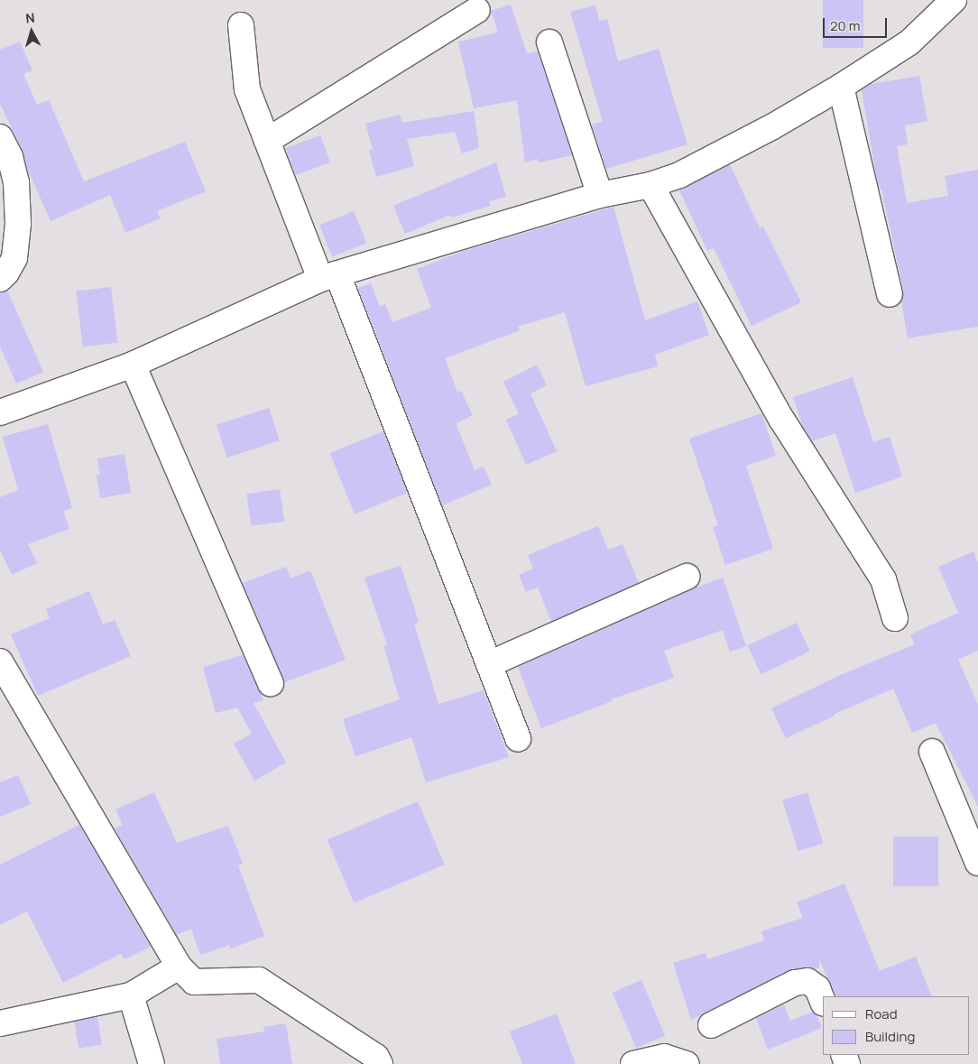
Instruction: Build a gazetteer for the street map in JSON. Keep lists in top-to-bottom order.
{
  "legend": ["Road", "Building"],
  "scale_bar": "20 m",
  "north": "top"
}
